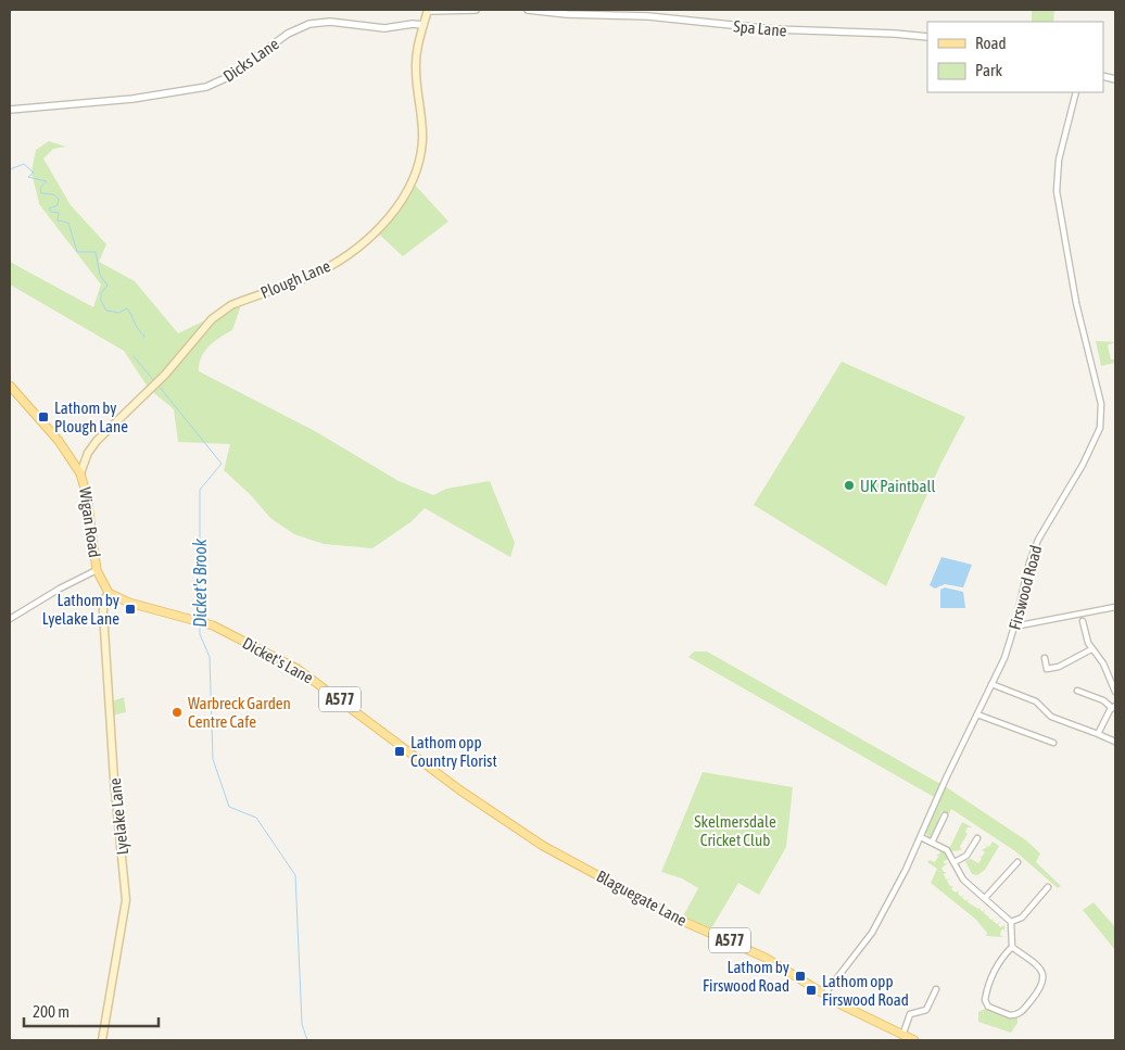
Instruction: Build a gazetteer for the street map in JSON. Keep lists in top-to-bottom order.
{
  "streets": {
    "main road": [
      "Plough Lane",
      "Wigan Road",
      "Dicket's Lane",
      "A577",
      "Lyelake Lane",
      "Blaguegate Lane"
    ],
    "street": ["Spa Lane", "Dicks Lane", "Firswood Road"]
  },
  "crossings": [
    ["Dicks Lane", "Plough Lane"],
    ["Plough Lane", "Wigan Road"],
    ["Wigan Road", "Dicket's Lane"],
    ["Wigan Road", "Lyelake Lane"],
    ["Firswood Road", "Blaguegate Lane"],
    ["Dicket's Lane", "Lyelake Lane"],
    ["Dicket's Lane", "Blaguegate Lane"]
  ],
  "water": ["Dicket's Brook"],
  "parks": ["Skelmersdale Cricket Club"],
  "places": {
    "transit": [
      "Lathom by Plough Lane",
      "Lathom by Lyelake Lane",
      "Lathom opp Country Florist",
      "Lathom by Firswood Road",
      "Lathom opp Firswood Road"
    ],
    "other": ["UK Paintball", "Warbreck Garden Centre Cafe"]
  },
  "legend": ["Road", "Park"],
  "scale_bar": "200 m"
}
